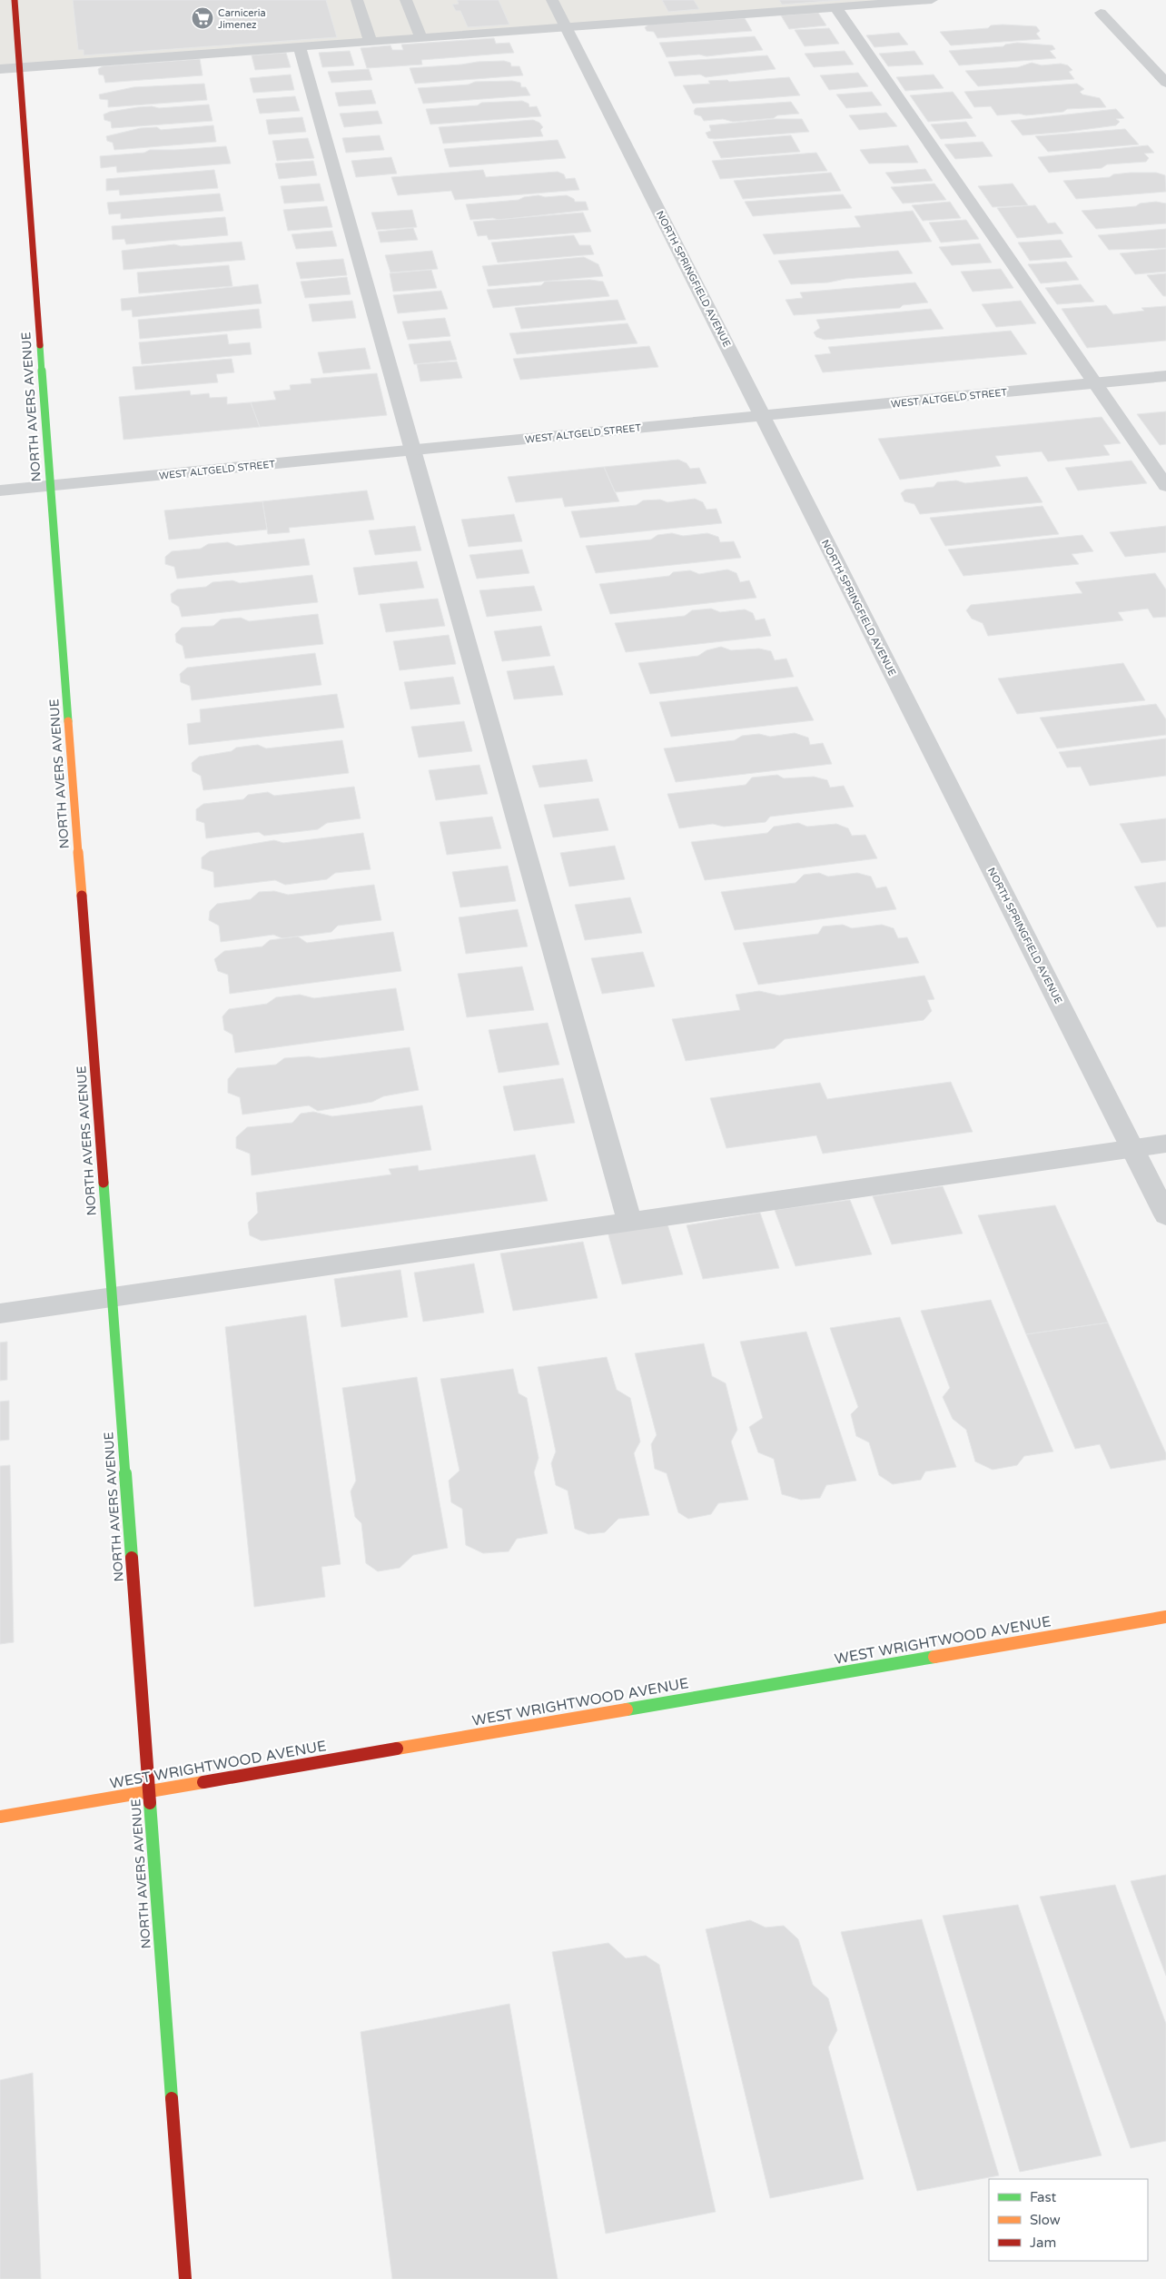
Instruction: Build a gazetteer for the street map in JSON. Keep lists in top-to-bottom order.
{
  "streets": {
    "street": [
      "NORTH SPRINGFIELD AVENUE",
      "WEST ALTGELD STREET",
      "NORTH AVERS AVENUE",
      "WEST WRIGHTWOOD AVENUE"
    ]
  },
  "crossings": [
    ["NORTH SPRINGFIELD AVENUE", "WEST ALTGELD STREET"],
    ["WEST ALTGELD STREET", "NORTH AVERS AVENUE"],
    ["NORTH AVERS AVENUE", "WEST WRIGHTWOOD AVENUE"]
  ],
  "places": {
    "supermarket": ["Carniceria Jimenez"]
  },
  "legend": ["Fast", "Slow", "Jam"]
}
